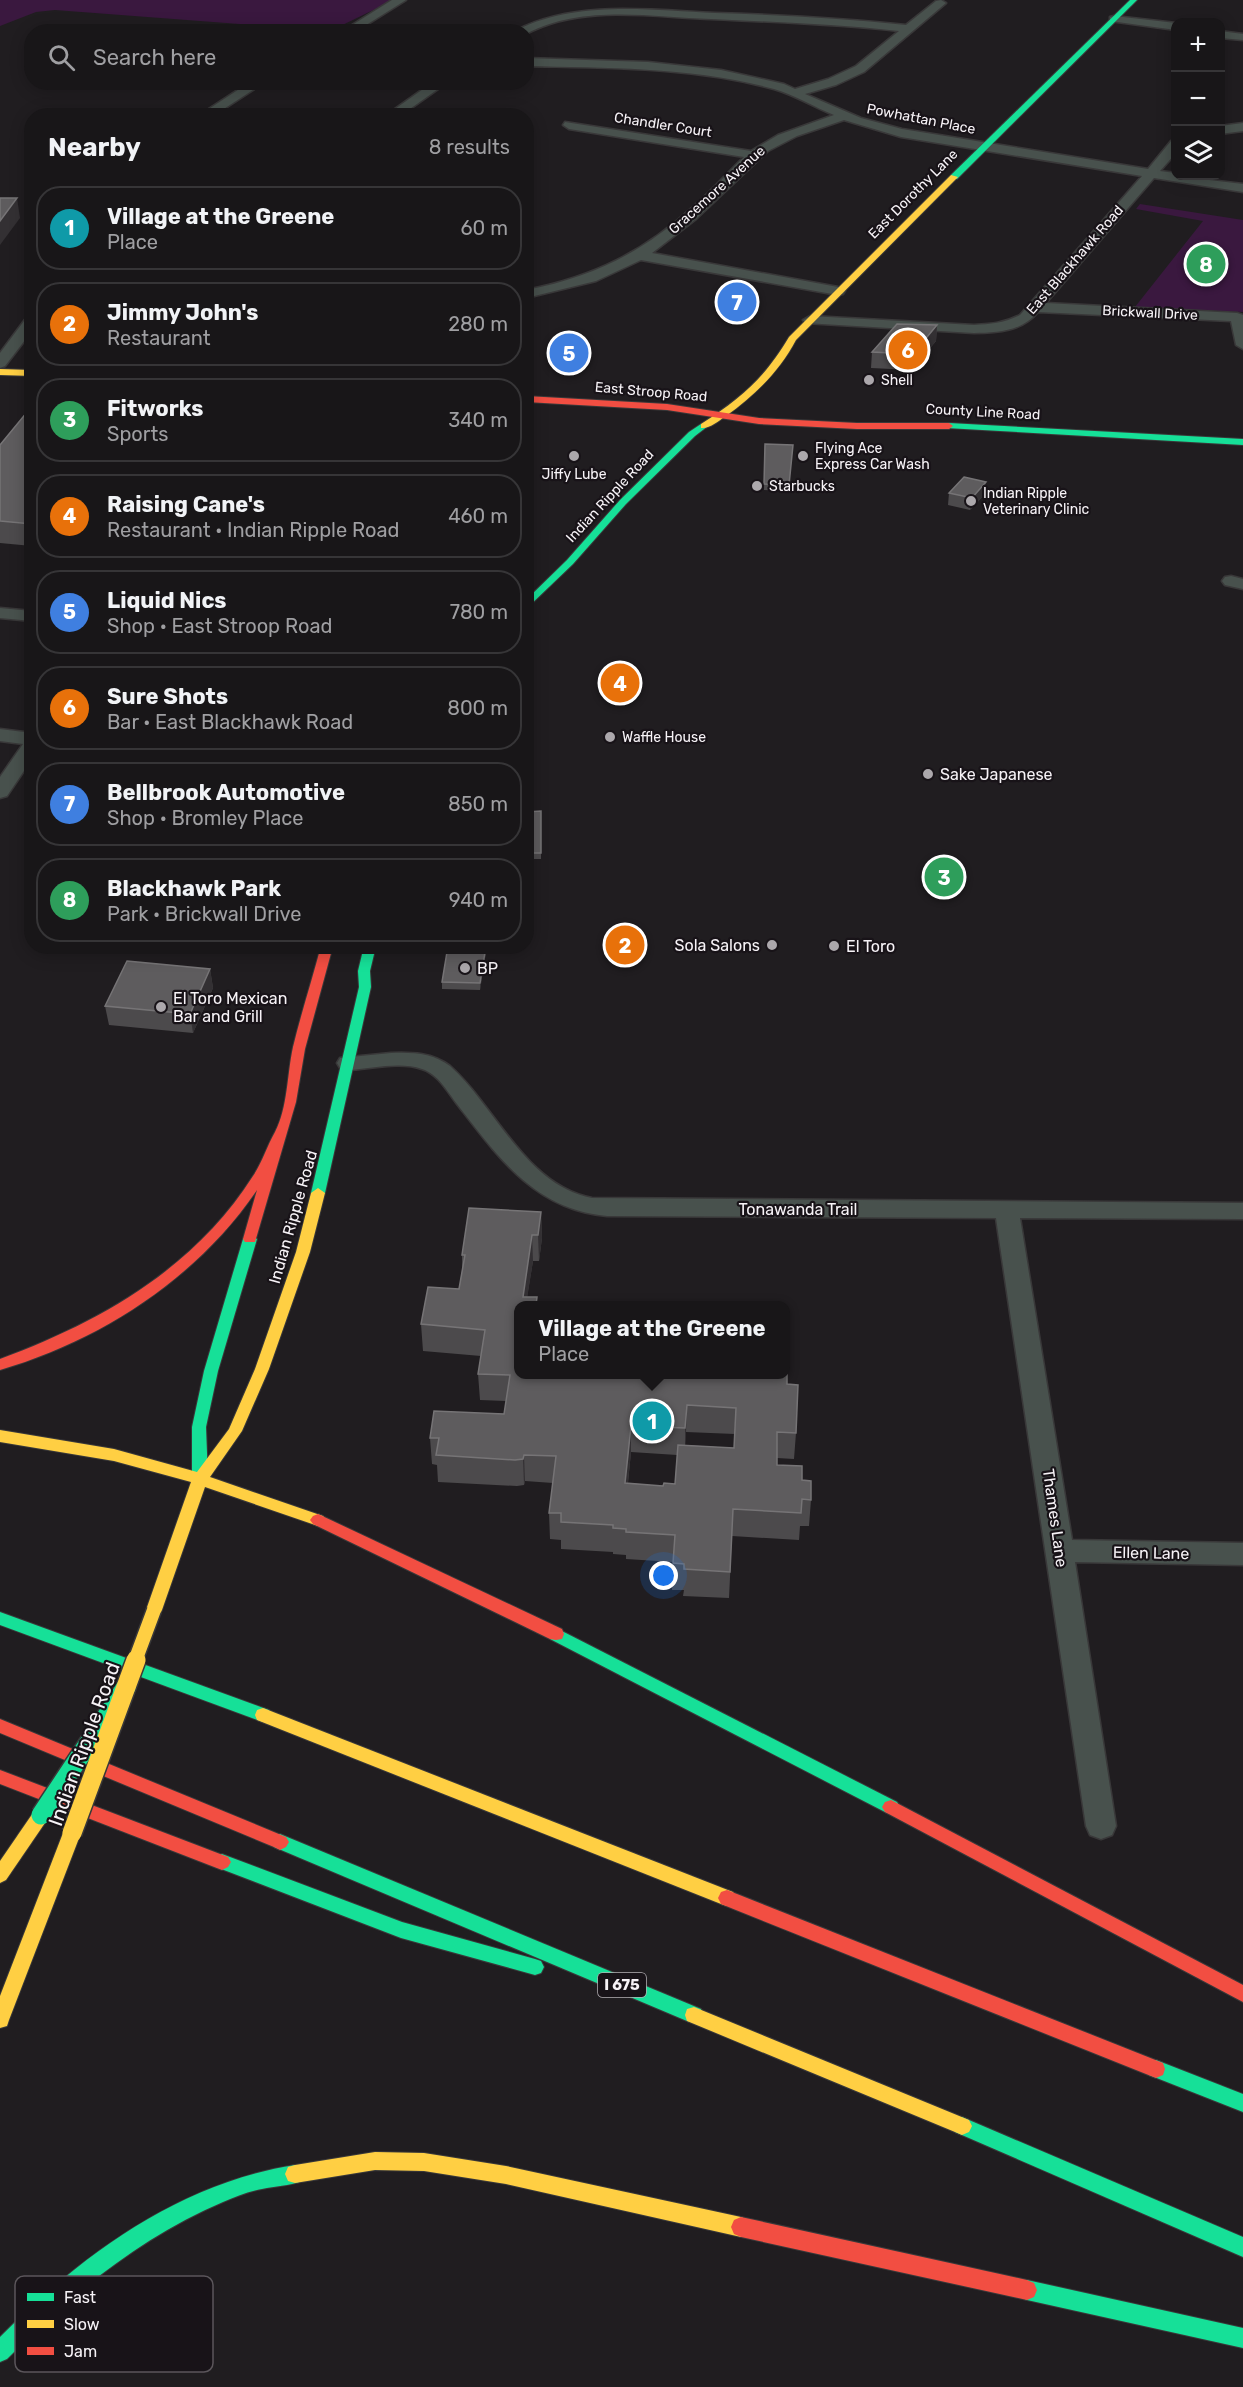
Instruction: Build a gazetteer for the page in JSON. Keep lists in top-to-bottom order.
{
  "streets": {
    "main road": [
      "East Dorothy Lane",
      "East Stroop Road",
      "County Line Road",
      "Indian Ripple Road",
      "I 675"
    ],
    "street": [
      "Powhattan Place",
      "Chandler Court",
      "Gracemore Avenue",
      "East Blackhawk Road",
      "Brickwall Drive",
      "Tonawanda Trail",
      "Thames Lane",
      "Ellen Lane"
    ]
  },
  "crossings": [
    ["Powhattan Place", "Gracemore Avenue"],
    ["Powhattan Place", "East Dorothy Lane"],
    ["Powhattan Place", "East Blackhawk Road"],
    ["Chandler Court", "Gracemore Avenue"],
    ["East Dorothy Lane", "East Blackhawk Road"],
    ["East Dorothy Lane", "East Stroop Road"],
    ["East Dorothy Lane", "County Line Road"],
    ["East Dorothy Lane", "Indian Ripple Road"],
    ["East Blackhawk Road", "Brickwall Drive"],
    ["East Stroop Road", "County Line Road"],
    ["East Stroop Road", "Indian Ripple Road"],
    ["County Line Road", "Indian Ripple Road"],
    ["Indian Ripple Road", "Tonawanda Trail"],
    ["Tonawanda Trail", "Thames Lane"],
    ["Thames Lane", "Ellen Lane"]
  ],
  "places": [
    "Shell",
    "Jiffy Lube",
    "Flying Ace Express Car Wash",
    "Starbucks",
    "Indian Ripple Veterinary Clinic",
    "Waffle House",
    "Sake Japanese",
    "Sola Salons",
    "El Toro",
    "BP",
    "El Toro Mexican Bar and Grill"
  ],
  "legend": ["Fast", "Slow", "Jam"],
  "page": {
    "map_buttons": ["+", "−"],
    "search": "Search here",
    "heading": ["Nearby", "8 results"],
    "list": [
      {
        "mark": "1",
        "name": "Village at the Greene",
        "note": "Place",
        "value": "60 m"
      },
      {
        "mark": "2",
        "name": "Jimmy John's",
        "note": "Restaurant",
        "value": "280 m"
      },
      {
        "mark": "3",
        "name": "Fitworks",
        "note": "Sports",
        "value": "340 m"
      },
      {
        "mark": "4",
        "name": "Raising Cane's",
        "note": "Restaurant · Indian Ripple Road",
        "value": "460 m"
      },
      {
        "mark": "5",
        "name": "Liquid Nics",
        "note": "Shop · East Stroop Road",
        "value": "780 m"
      },
      {
        "mark": "6",
        "name": "Sure Shots",
        "note": "Bar · East Blackhawk Road",
        "value": "800 m"
      },
      {
        "mark": "7",
        "name": "Bellbrook Automotive",
        "note": "Shop · Bromley Place",
        "value": "850 m"
      },
      {
        "mark": "8",
        "name": "Blackhawk Park",
        "note": "Park · Brickwall Drive",
        "value": "940 m"
      }
    ],
    "pins": [
      "8",
      "7",
      "6",
      "5",
      "4",
      "3",
      "2",
      "1"
    ],
    "popup": ["Village at the Greene", "Place"]
  }
}
